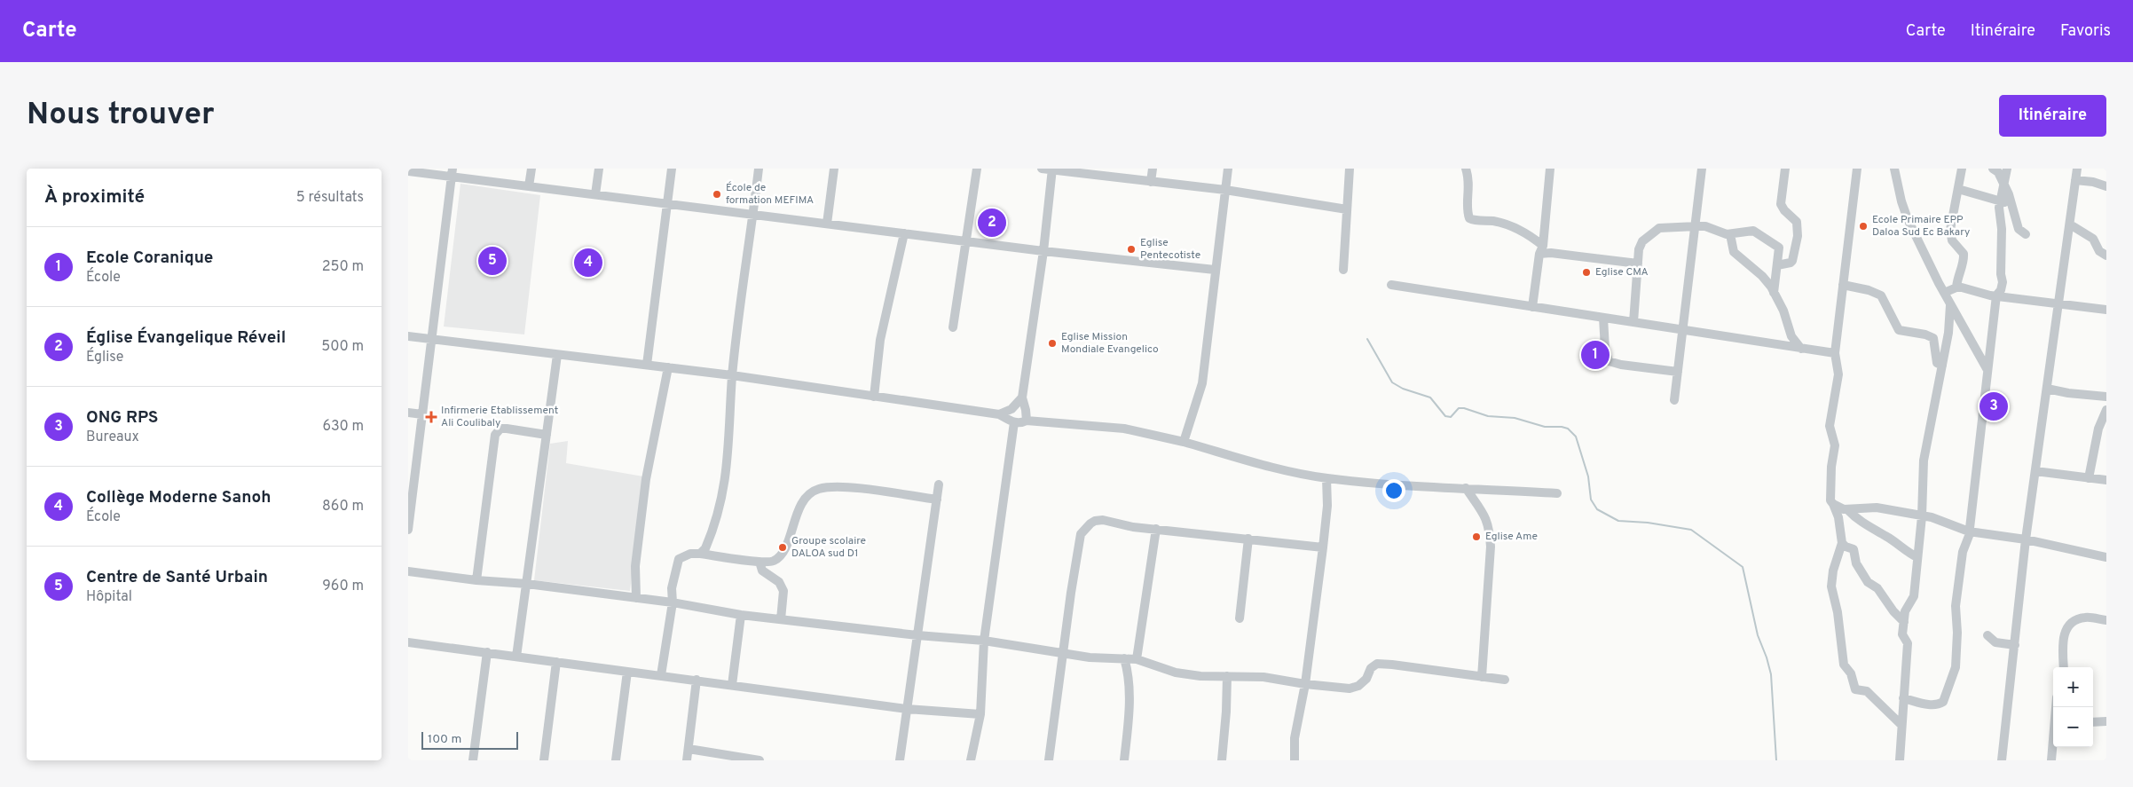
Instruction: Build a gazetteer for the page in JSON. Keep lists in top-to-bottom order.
{
  "places": {
    "other": [
      "École de formation MEFIMA",
      "Ecole Primaire EPP Daloa Sud Ec Bakary",
      "Eglise Pentecotiste",
      "Eglise CMA",
      "Eglise Mission Mondiale Evangelico",
      "Eglise Ame",
      "Groupe scolaire DALOA sud D1"
    ],
    "health": ["Infirmerie Etablissement Ali Coulibaly"]
  },
  "scale_bar": "100 m",
  "page": {
    "header": "Carte",
    "nav": ["Carte", "Itinéraire", "Favoris"],
    "buttons": "Itinéraire",
    "title": "Nous trouver",
    "heading": ["À proximité", "5 résultats"],
    "pins": [
      "2",
      "5",
      "4",
      "1",
      "3"
    ],
    "list": [
      {
        "mark": "1",
        "name": "Ecole Coranique",
        "note": "École",
        "value": "250 m"
      },
      {
        "mark": "2",
        "name": "Église Évangelique Réveil",
        "note": "Église",
        "value": "500 m"
      },
      {
        "mark": "3",
        "name": "ONG RPS",
        "note": "Bureaux",
        "value": "630 m"
      },
      {
        "mark": "4",
        "name": "Collège Moderne Sanoh",
        "note": "École",
        "value": "860 m"
      },
      {
        "mark": "5",
        "name": "Centre de Santé Urbain",
        "note": "Hôpital",
        "value": "960 m"
      }
    ],
    "map_buttons": ["+", "−"],
    "scale": "100 m"
  }
}
